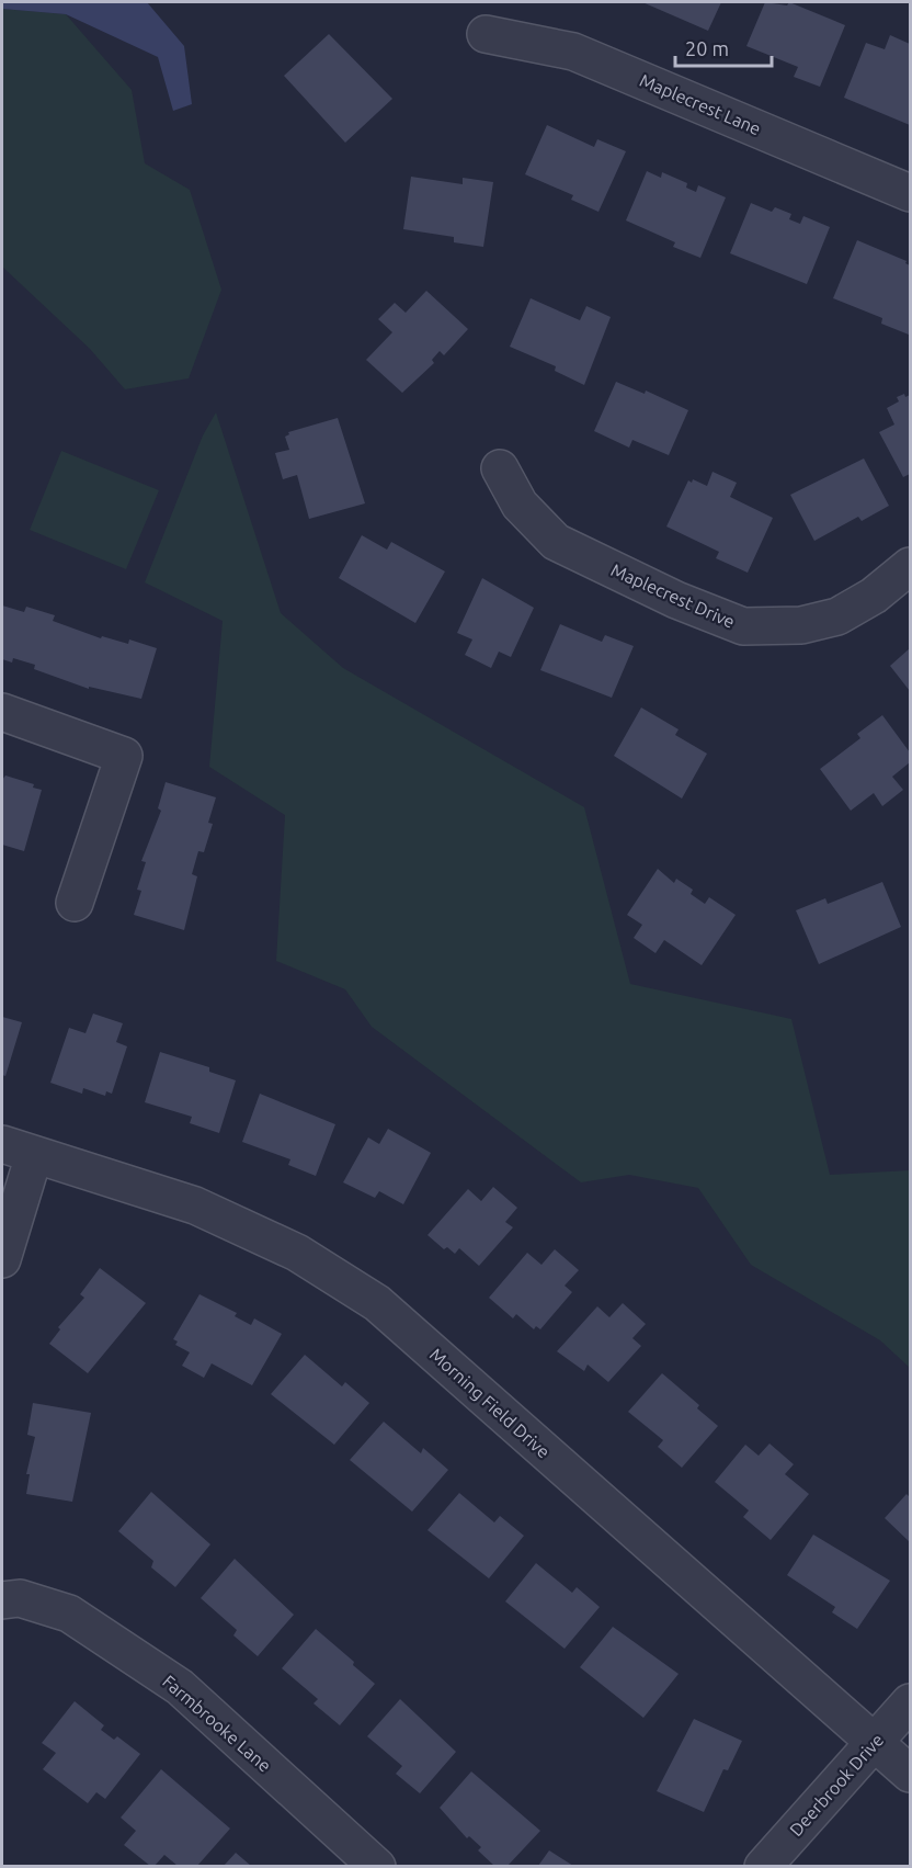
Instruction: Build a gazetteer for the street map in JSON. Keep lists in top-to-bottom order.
{
  "streets": {
    "street": [
      "Maplecrest Lane",
      "Maplecrest Drive",
      "Morning Field Drive",
      "Farmbrooke Lane",
      "Deerbrook Drive"
    ]
  },
  "crossings": [
    ["Morning Field Drive", "Deerbrook Drive"]
  ],
  "scale_bar": "20 m"
}
